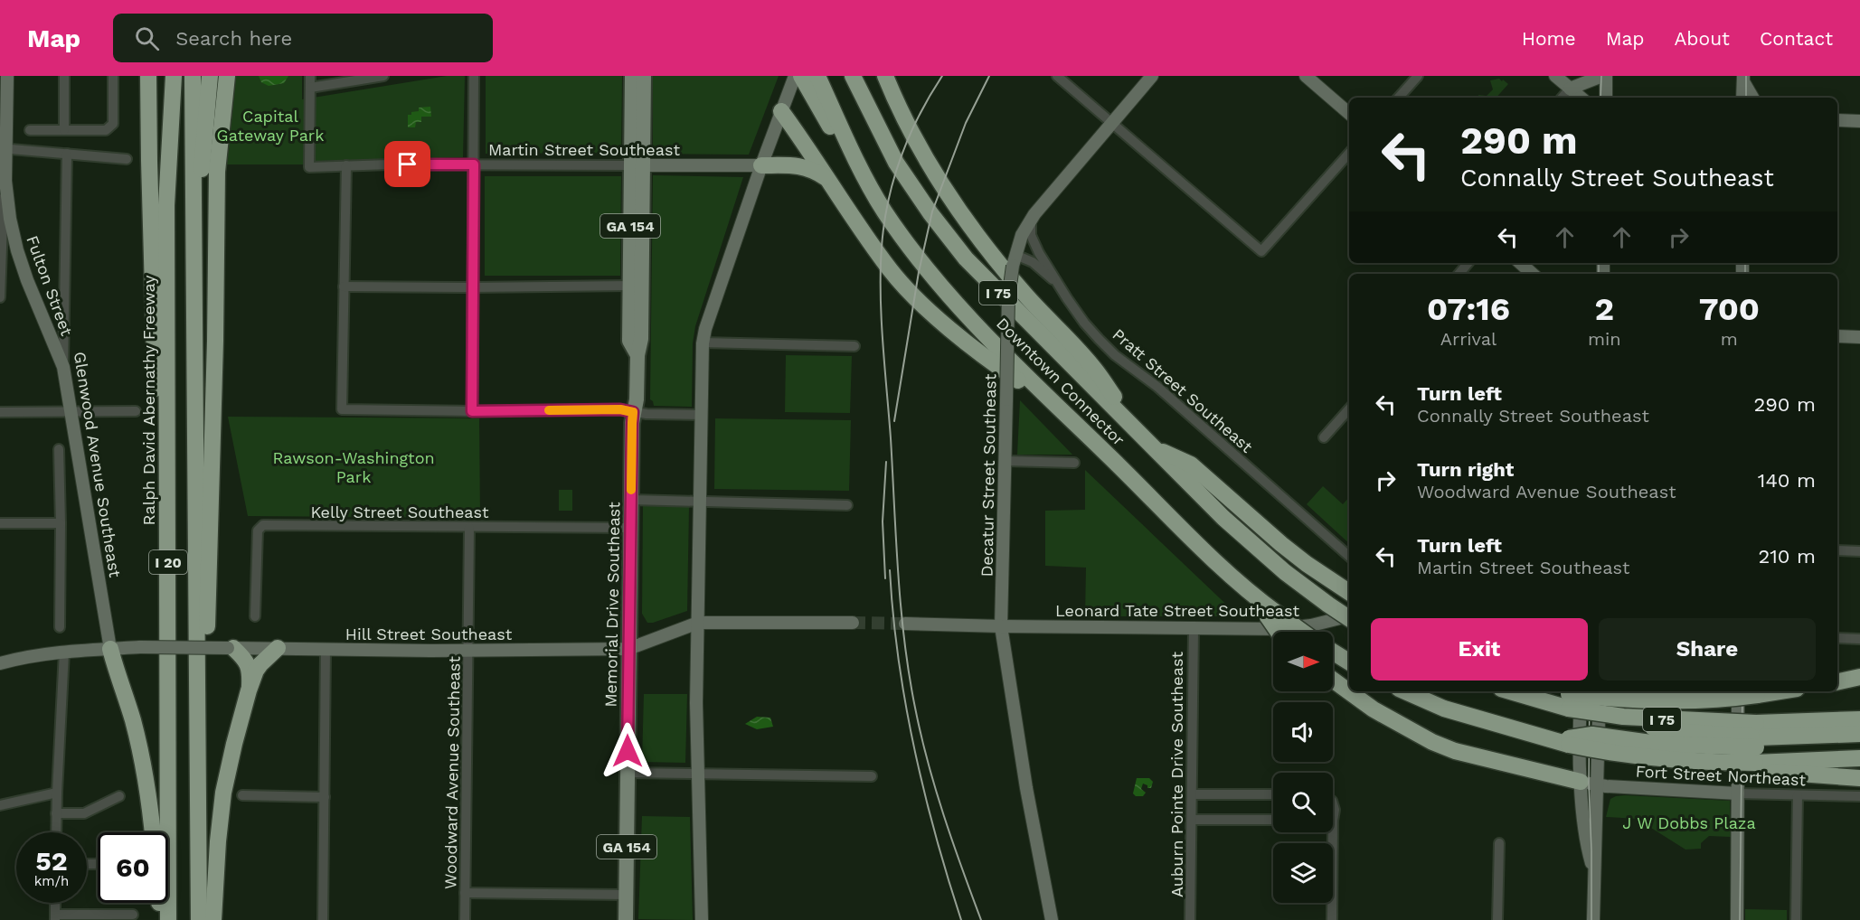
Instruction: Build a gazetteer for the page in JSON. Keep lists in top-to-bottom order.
{
  "streets": {
    "highway": [
      "I 75",
      "Downtown Connector",
      "Ralph David Abernathy Freeway",
      "I 20"
    ],
    "main road": ["GA 154", "Memorial Drive Southeast"],
    "street": [
      "Martin Street Southeast",
      "Fulton Street",
      "Pratt Street Southeast",
      "Glenwood Avenue Southeast",
      "Decatur Street Southeast",
      "Kelly Street Southeast",
      "Leonard Tate Street Southeast",
      "Hill Street Southeast",
      "Woodward Avenue Southeast",
      "Auburn Pointe Drive Southeast",
      "Fort Street Northeast"
    ]
  },
  "crossings": [
    ["Martin Street Southeast", "Memorial Drive Southeast"],
    ["Fulton Street", "Glenwood Avenue Southeast"],
    ["Pratt Street Southeast", "Decatur Street Southeast"],
    ["Glenwood Avenue Southeast", "Hill Street Southeast"],
    ["Decatur Street Southeast", "Leonard Tate Street Southeast"],
    ["Kelly Street Southeast", "Memorial Drive Southeast"],
    ["Kelly Street Southeast", "Woodward Avenue Southeast"],
    ["Memorial Drive Southeast", "Hill Street Southeast"],
    ["Leonard Tate Street Southeast", "Auburn Pointe Drive Southeast"],
    ["Hill Street Southeast", "Woodward Avenue Southeast"]
  ],
  "parks": ["Capital Gateway Park", "Rawson-Washington Park", "J W Dobbs Plaza"],
  "north": "right",
  "page": {
    "header": "Map",
    "search": "Search here",
    "nav": [
      "Home",
      "Map",
      "About",
      "Contact"
    ],
    "turn": ["290 m", "Connally Street Southeast"],
    "eta": [
      "07:16",
      "Arrival",
      "2",
      "min",
      "700",
      "m"
    ],
    "list": [
      {
        "name": "Turn left",
        "note": "Connally Street Southeast",
        "value": "290 m"
      },
      {
        "name": "Turn right",
        "note": "Woodward Avenue Southeast",
        "value": "140 m"
      },
      {
        "name": "Turn left",
        "note": "Martin Street Southeast",
        "value": "210 m"
      }
    ],
    "buttons": ["Exit", "Share"],
    "speed": "52 km/h",
    "limit": "60"
  }
}
